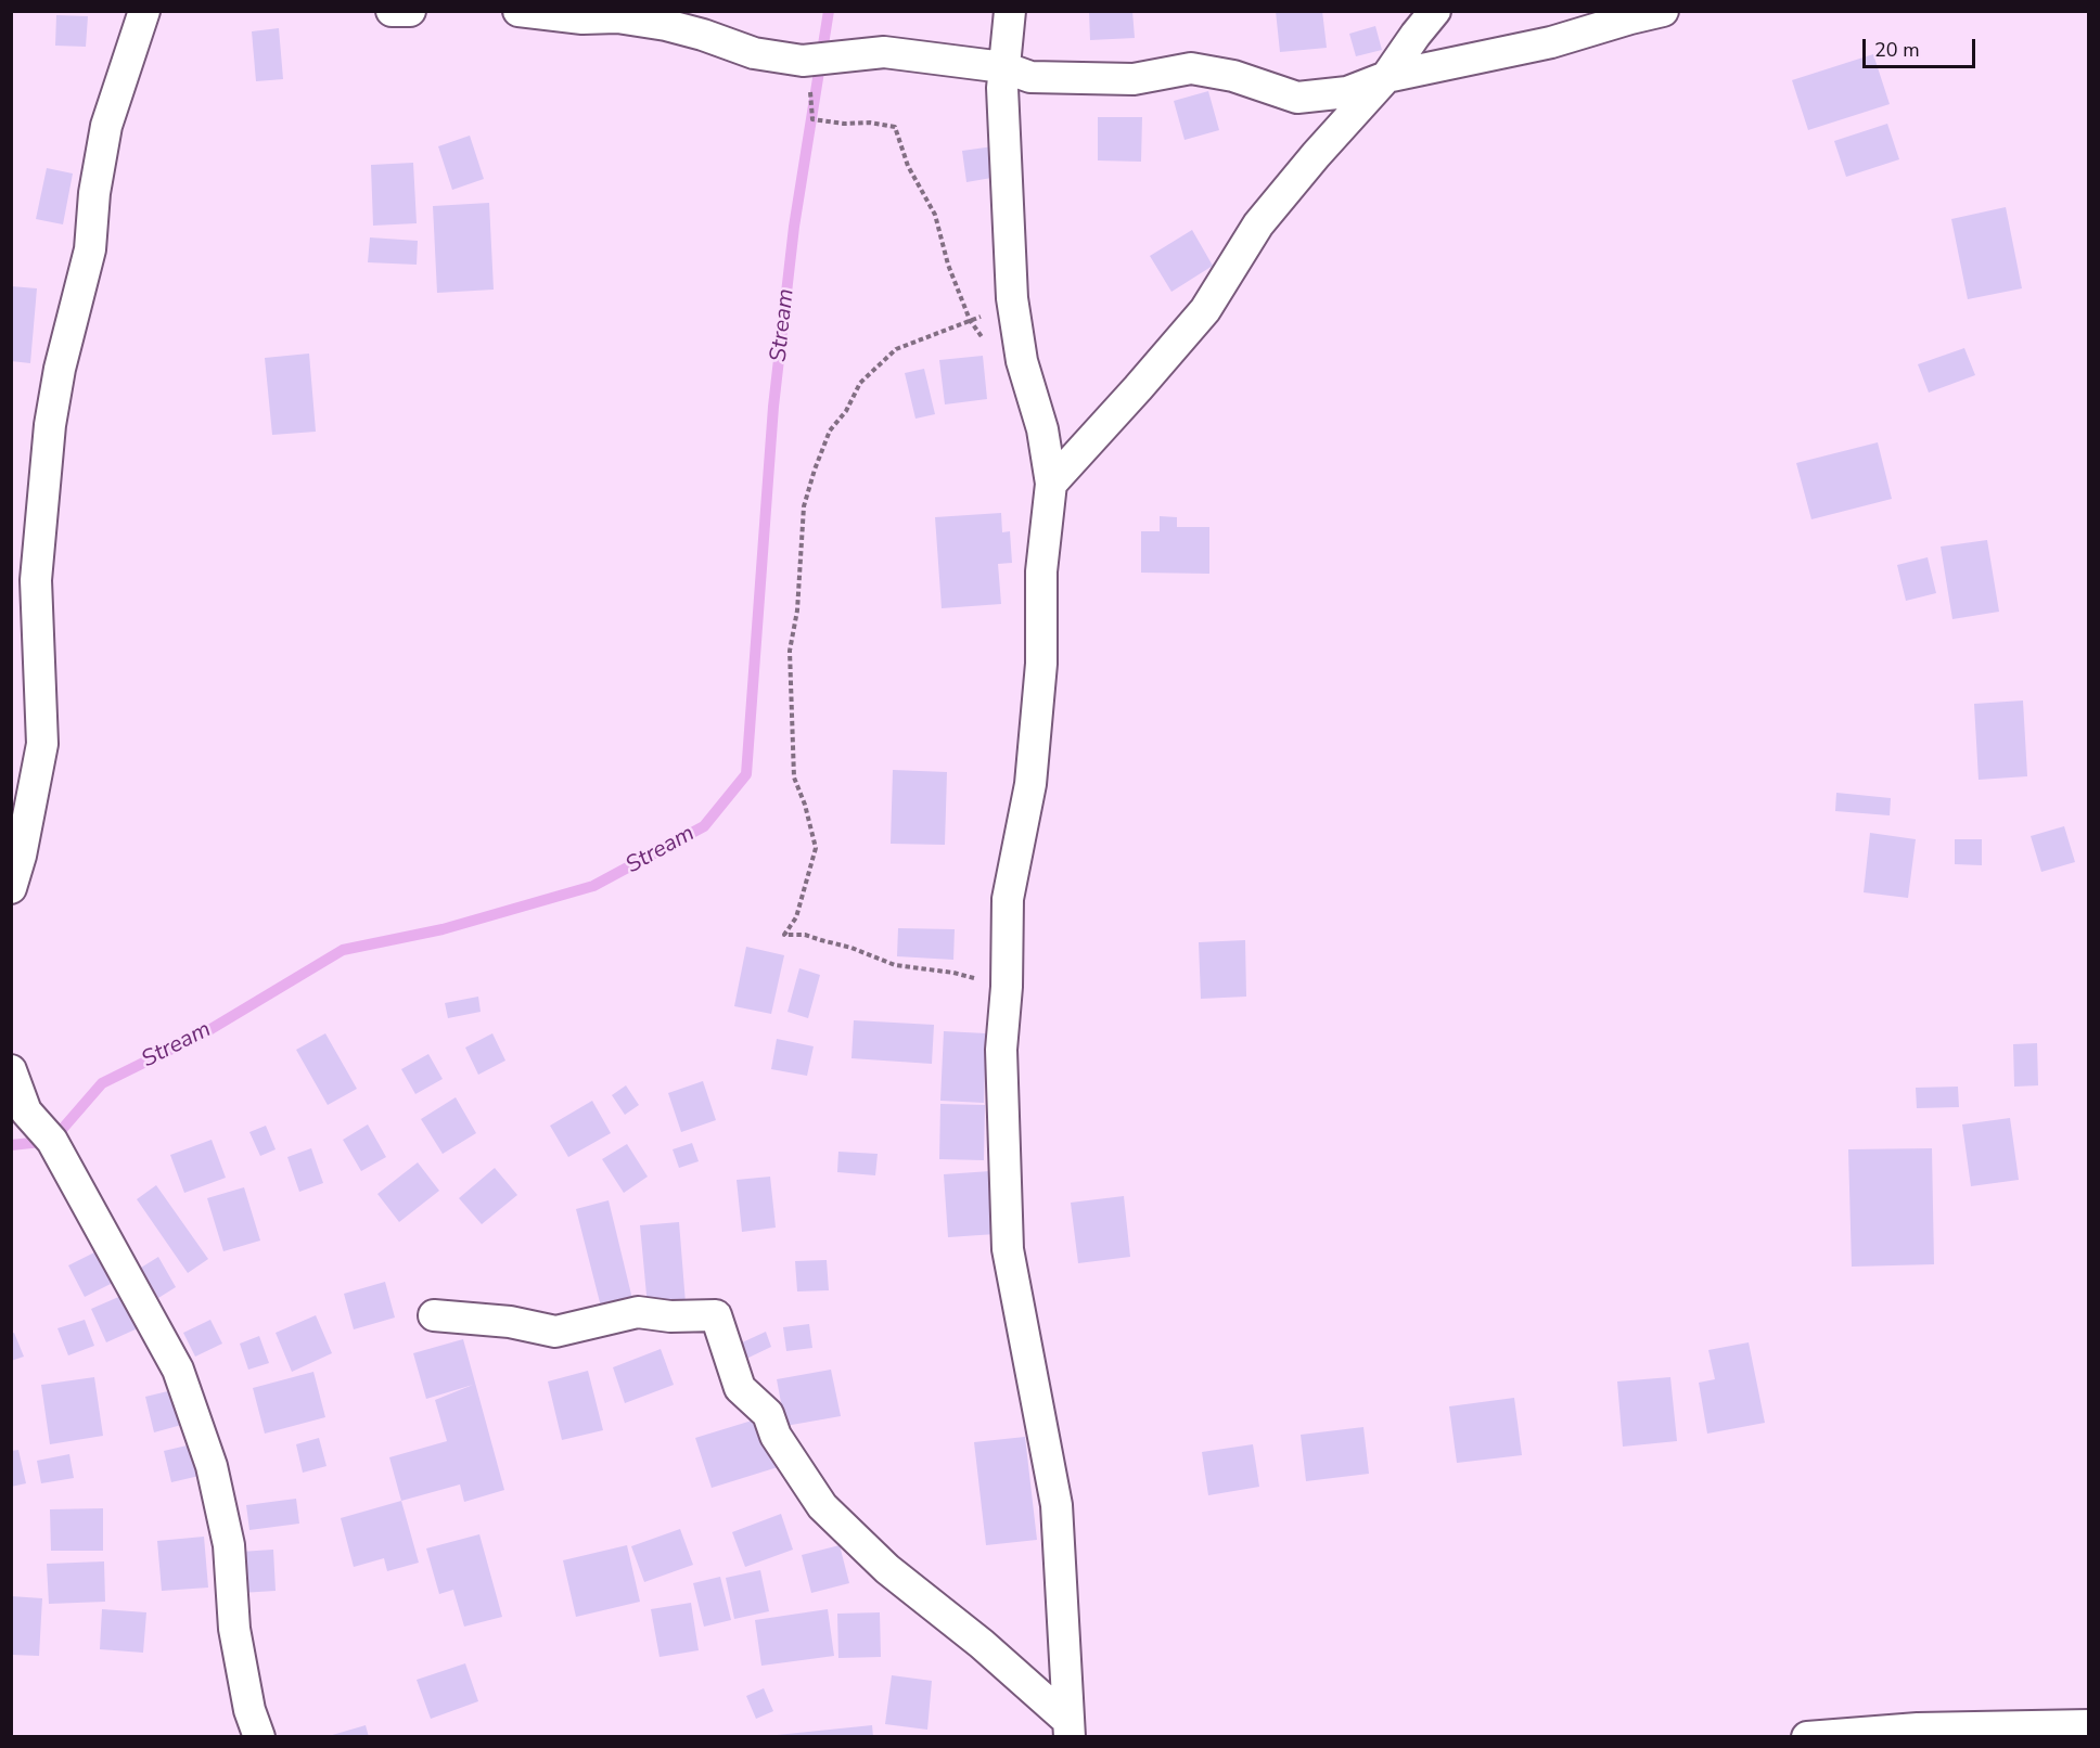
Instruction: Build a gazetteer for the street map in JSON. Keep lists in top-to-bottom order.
{
  "water": ["Stream"],
  "scale_bar": "20 m"
}
